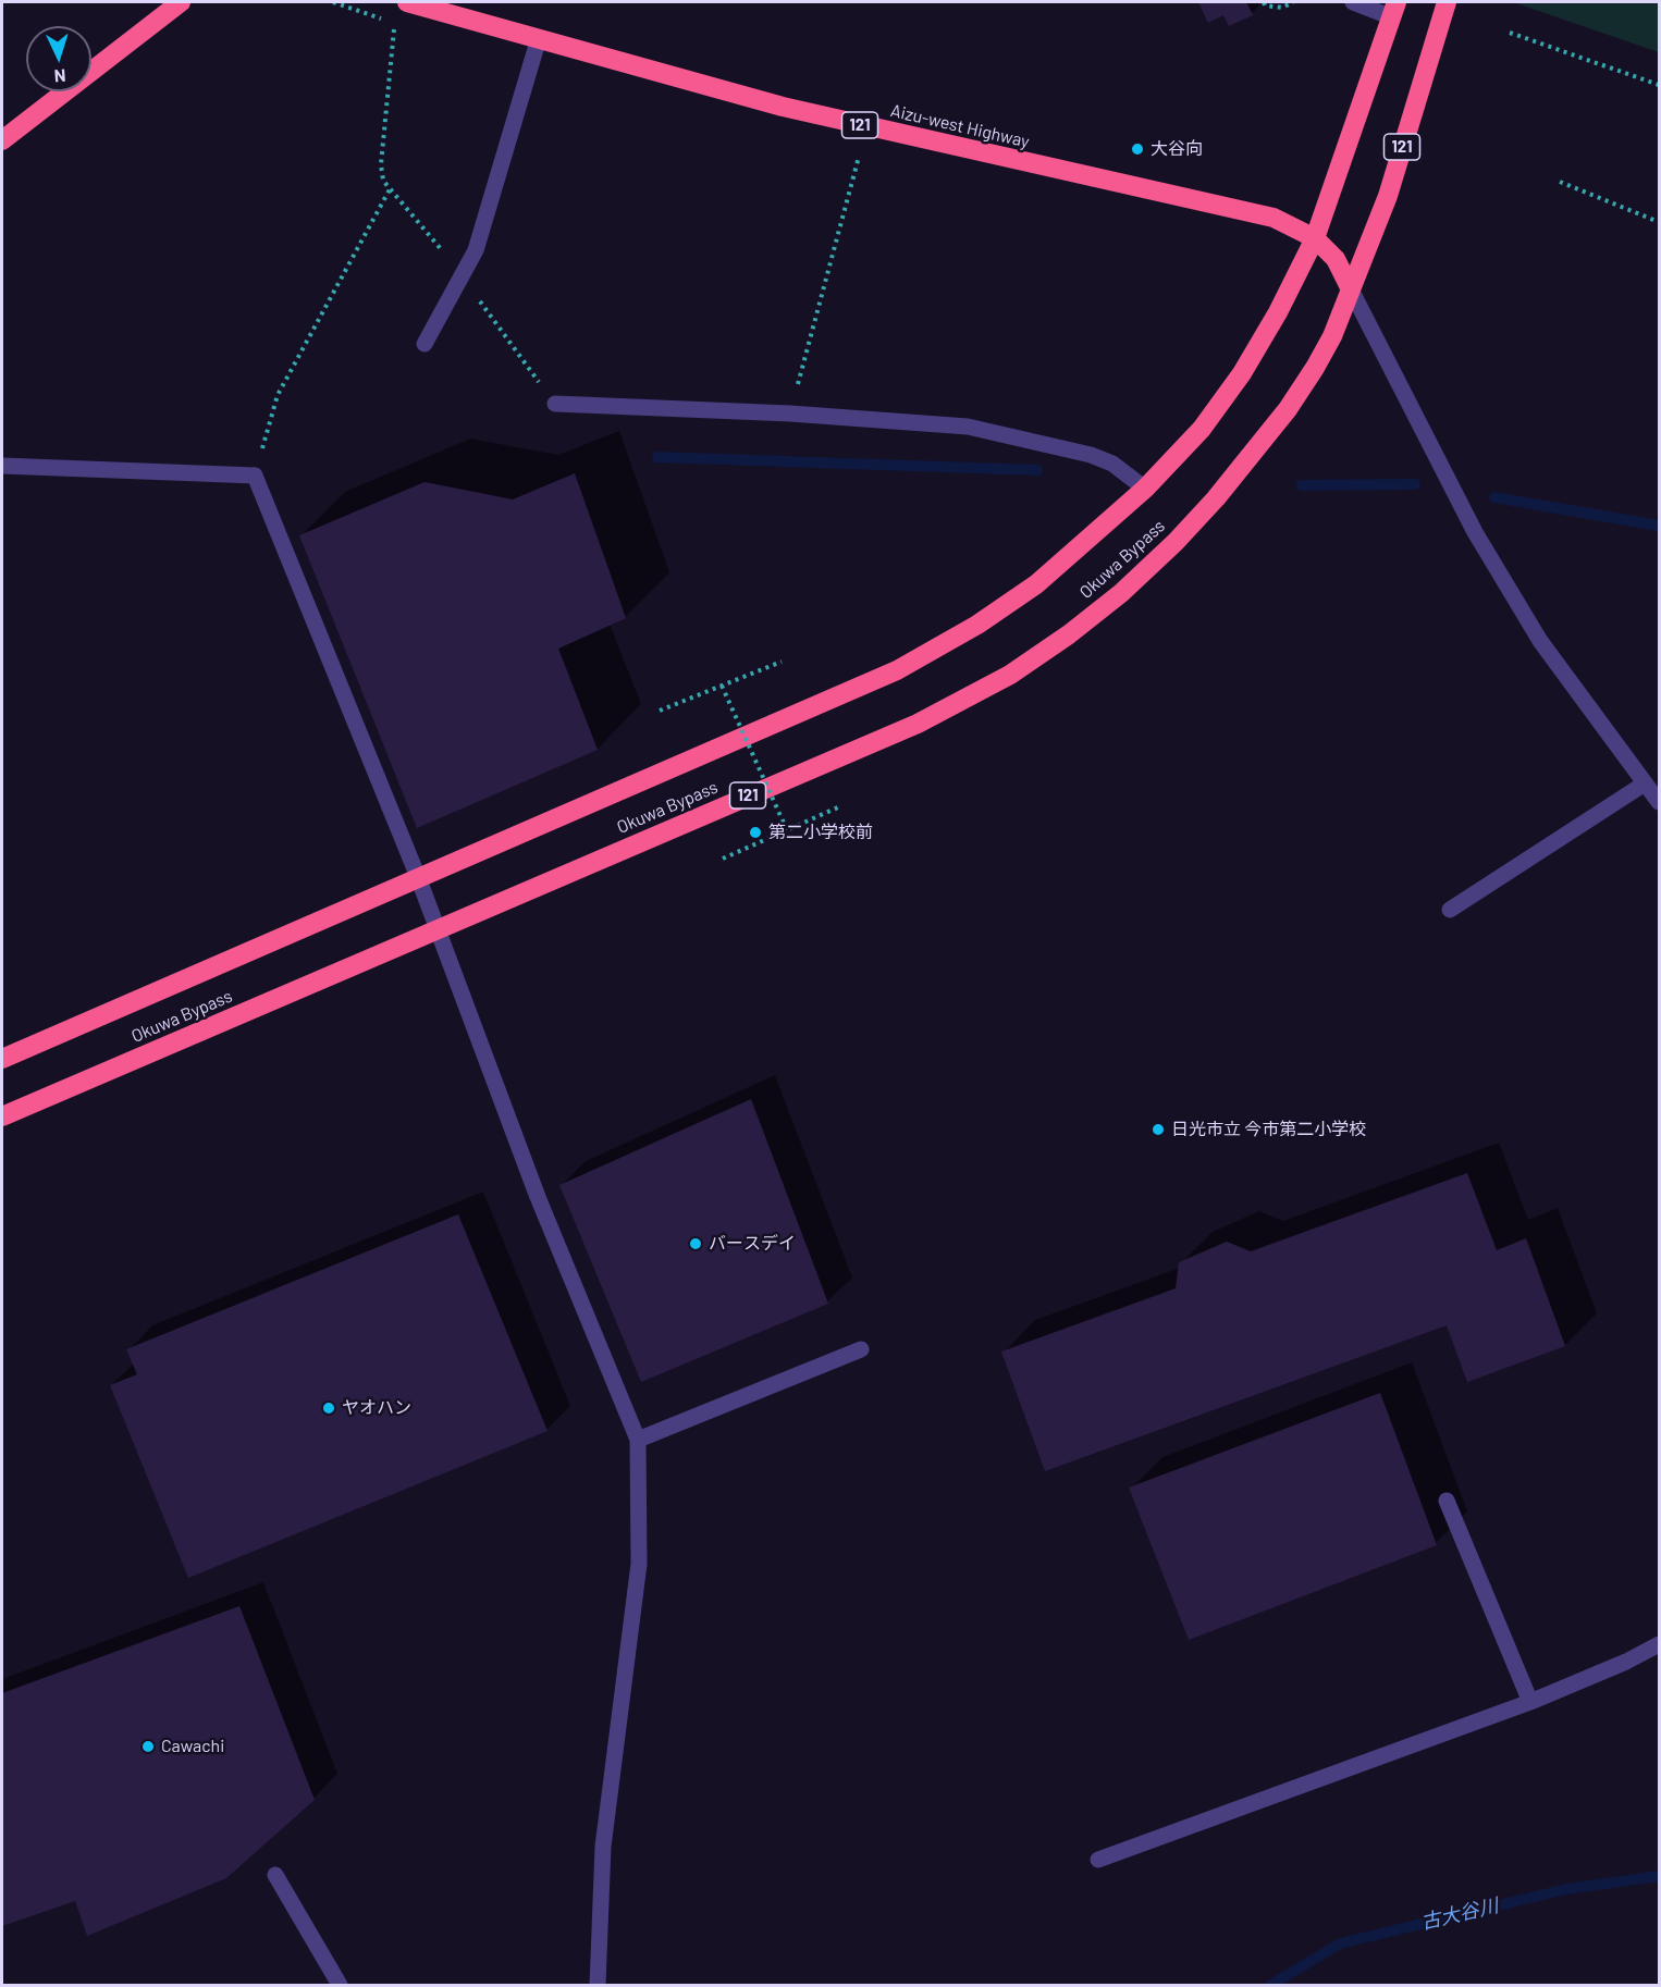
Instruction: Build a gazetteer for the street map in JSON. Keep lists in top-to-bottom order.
{
  "streets": {
    "highway": ["121", "Aizu-west Highway", "Okuwa Bypass"]
  },
  "crossings": [
    ["121", "Aizu-west Highway"],
    ["121", "Okuwa Bypass"],
    ["Aizu-west Highway", "Okuwa Bypass"]
  ],
  "water": ["古大谷川"],
  "places": [
    "大谷向",
    "第二小学校前",
    "日光市立 今市第二小学校",
    "バースデイ",
    "ヤオハン",
    "Cawachi"
  ],
  "north": "bottom"
}
